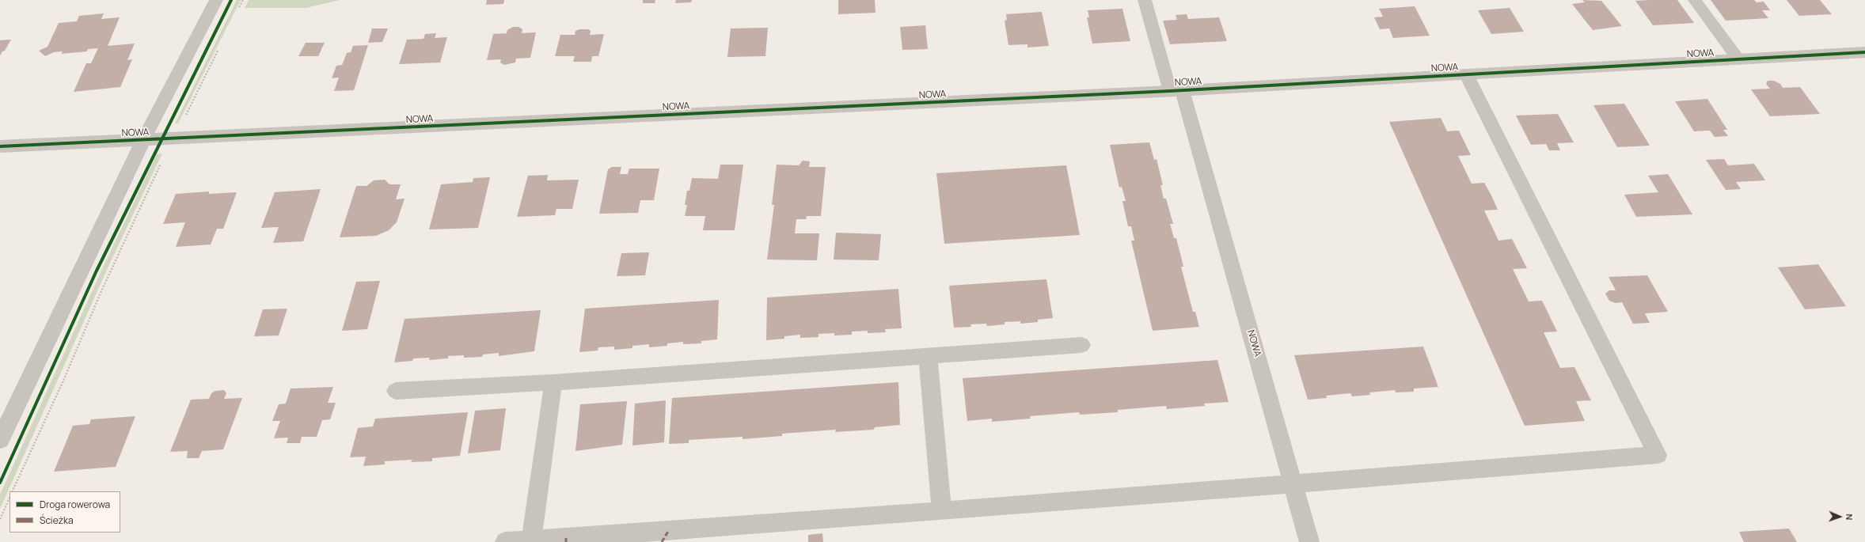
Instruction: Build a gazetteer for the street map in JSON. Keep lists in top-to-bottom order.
{
  "streets": {
    "street": ["NOWA"]
  },
  "legend": ["Droga rowerowa", "Ścieżka"],
  "north": "right"
}
